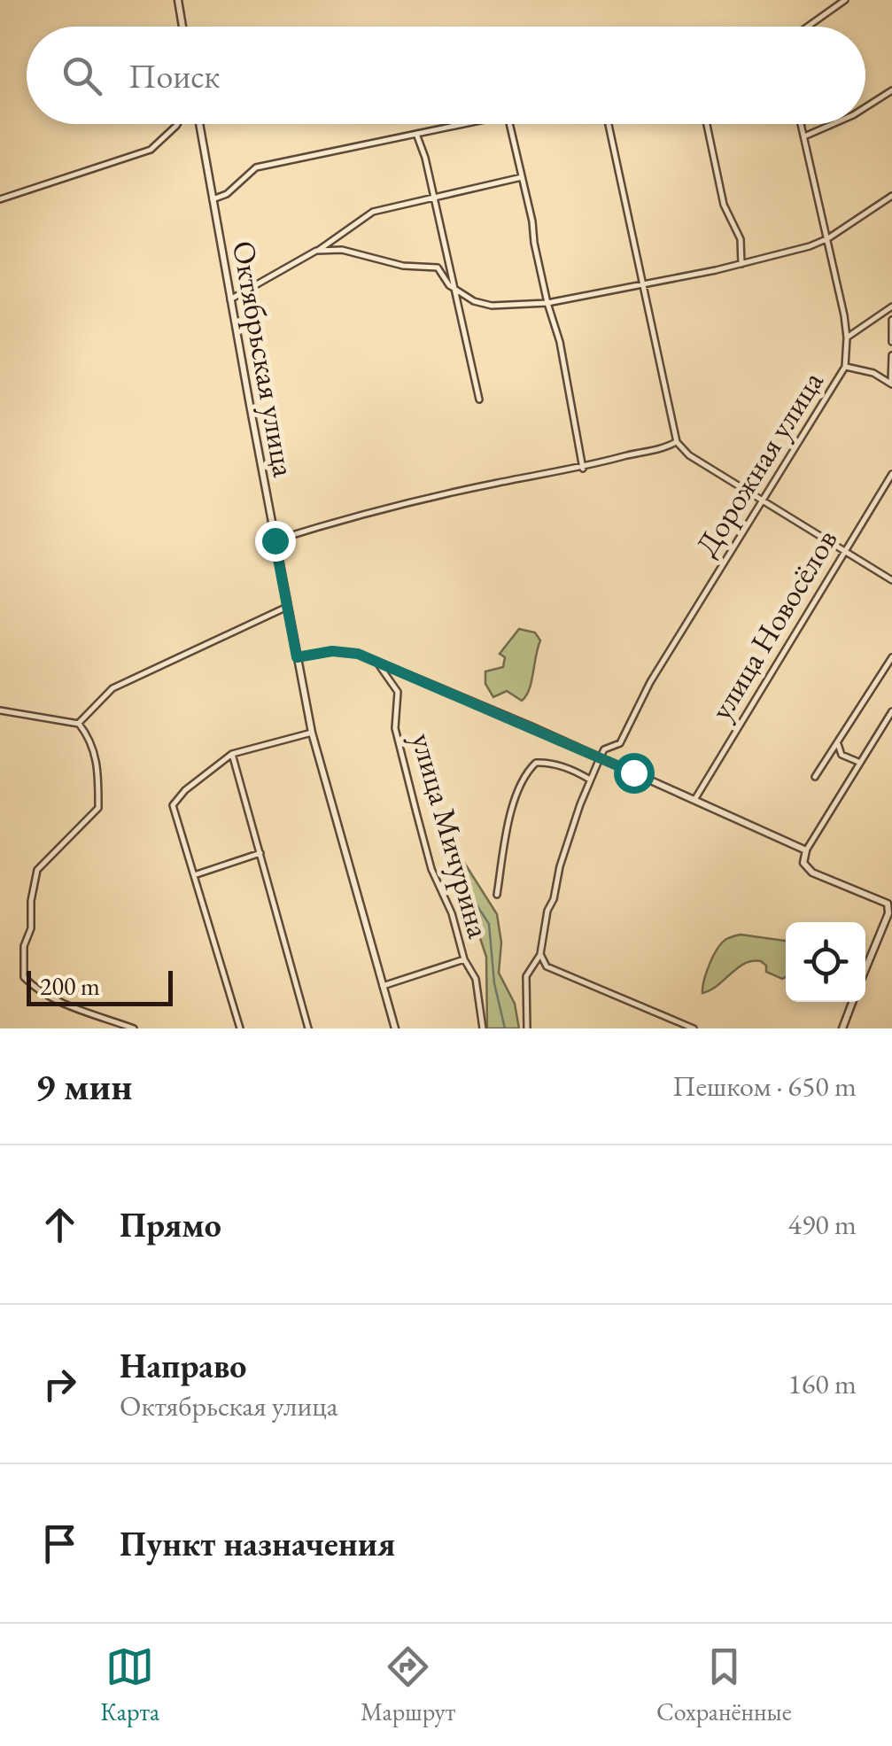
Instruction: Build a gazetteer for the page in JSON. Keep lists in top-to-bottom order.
{
  "streets": {
    "street": [
      "Октябрьская улица",
      "Дорожная улица",
      "улица Новосёлов",
      "улица Мичурина"
    ]
  },
  "scale_bar": "200 m",
  "page": {
    "search": "Поиск",
    "scale": "200 m",
    "heading": ["9 мин", "Пешком · 650 m"],
    "list": [
      ["Прямо", "490 m"],
      ["Направо", "Октябрьская улица", "160 m"],
      "Пункт назначения"
    ],
    "nav": ["Карта", "Маршрут", "Сохранённые"]
  }
}
